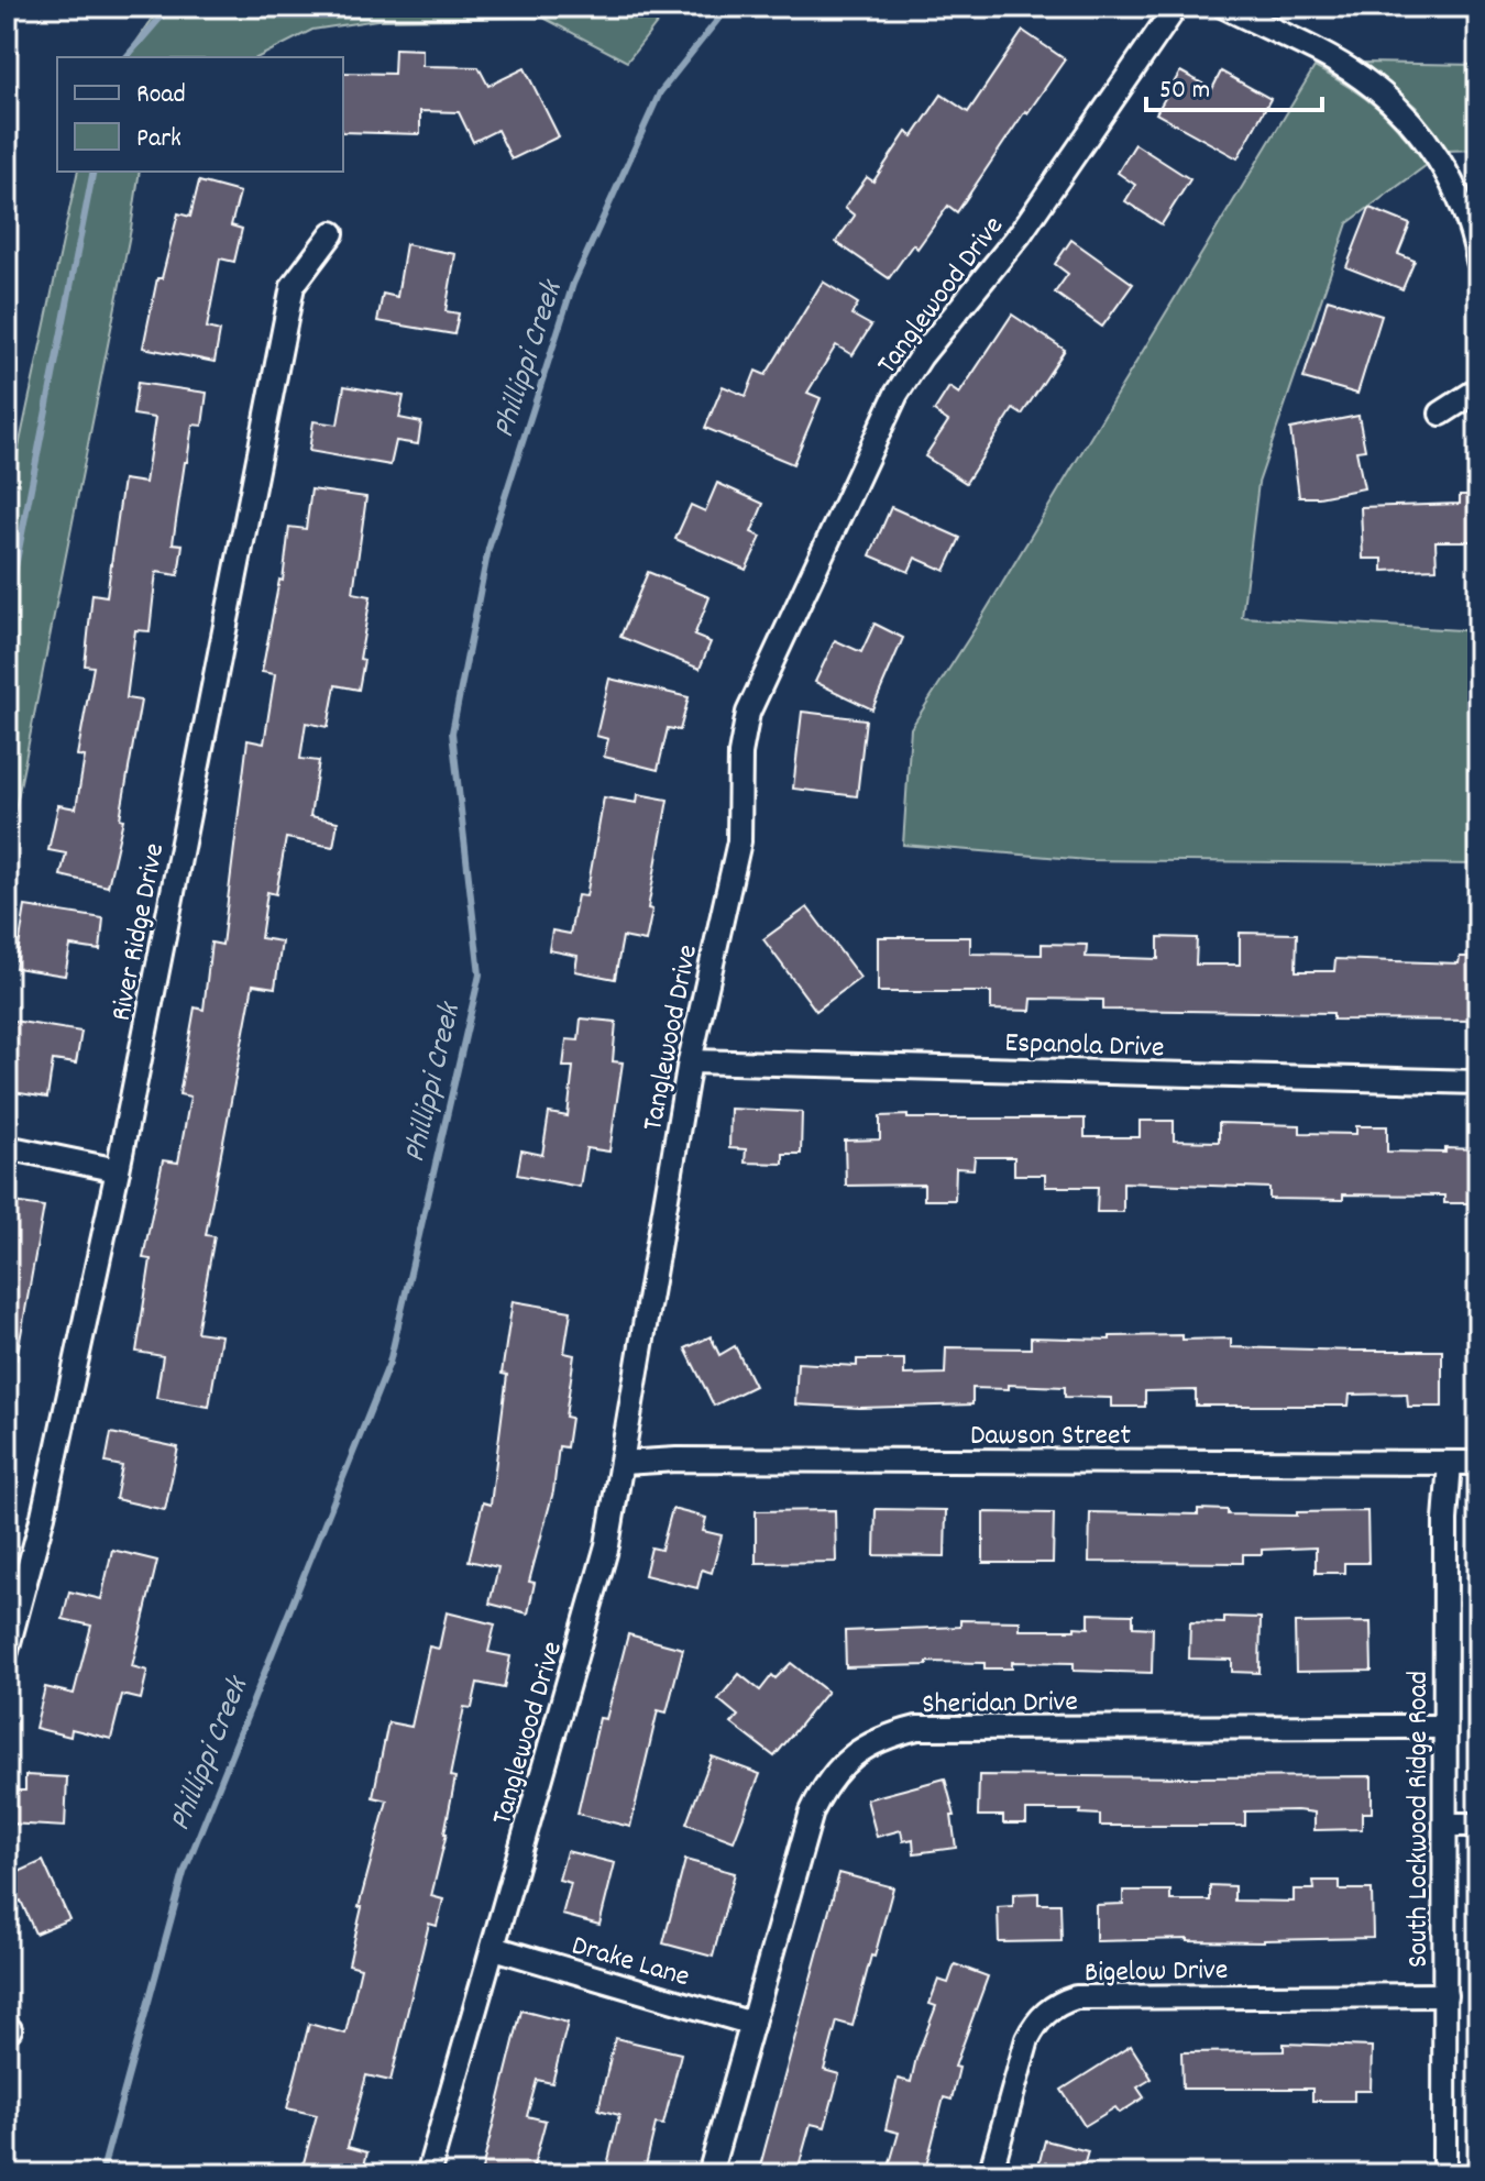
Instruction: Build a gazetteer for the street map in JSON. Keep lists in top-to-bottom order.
{
  "streets": {
    "street": [
      "Tanglewood Drive",
      "River Ridge Drive",
      "Espanola Drive",
      "Dawson Street",
      "Sheridan Drive",
      "South Lockwood Ridge Road",
      "Drake Lane",
      "Bigelow Drive"
    ]
  },
  "crossings": [
    ["Tanglewood Drive", "Espanola Drive"],
    ["Tanglewood Drive", "Dawson Street"],
    ["Tanglewood Drive", "Drake Lane"],
    ["Dawson Street", "South Lockwood Ridge Road"],
    ["Sheridan Drive", "South Lockwood Ridge Road"],
    ["Sheridan Drive", "Drake Lane"],
    ["South Lockwood Ridge Road", "Bigelow Drive"]
  ],
  "water": ["Phillippi Creek"],
  "legend": ["Road", "Park"],
  "scale_bar": "50 m"
}
